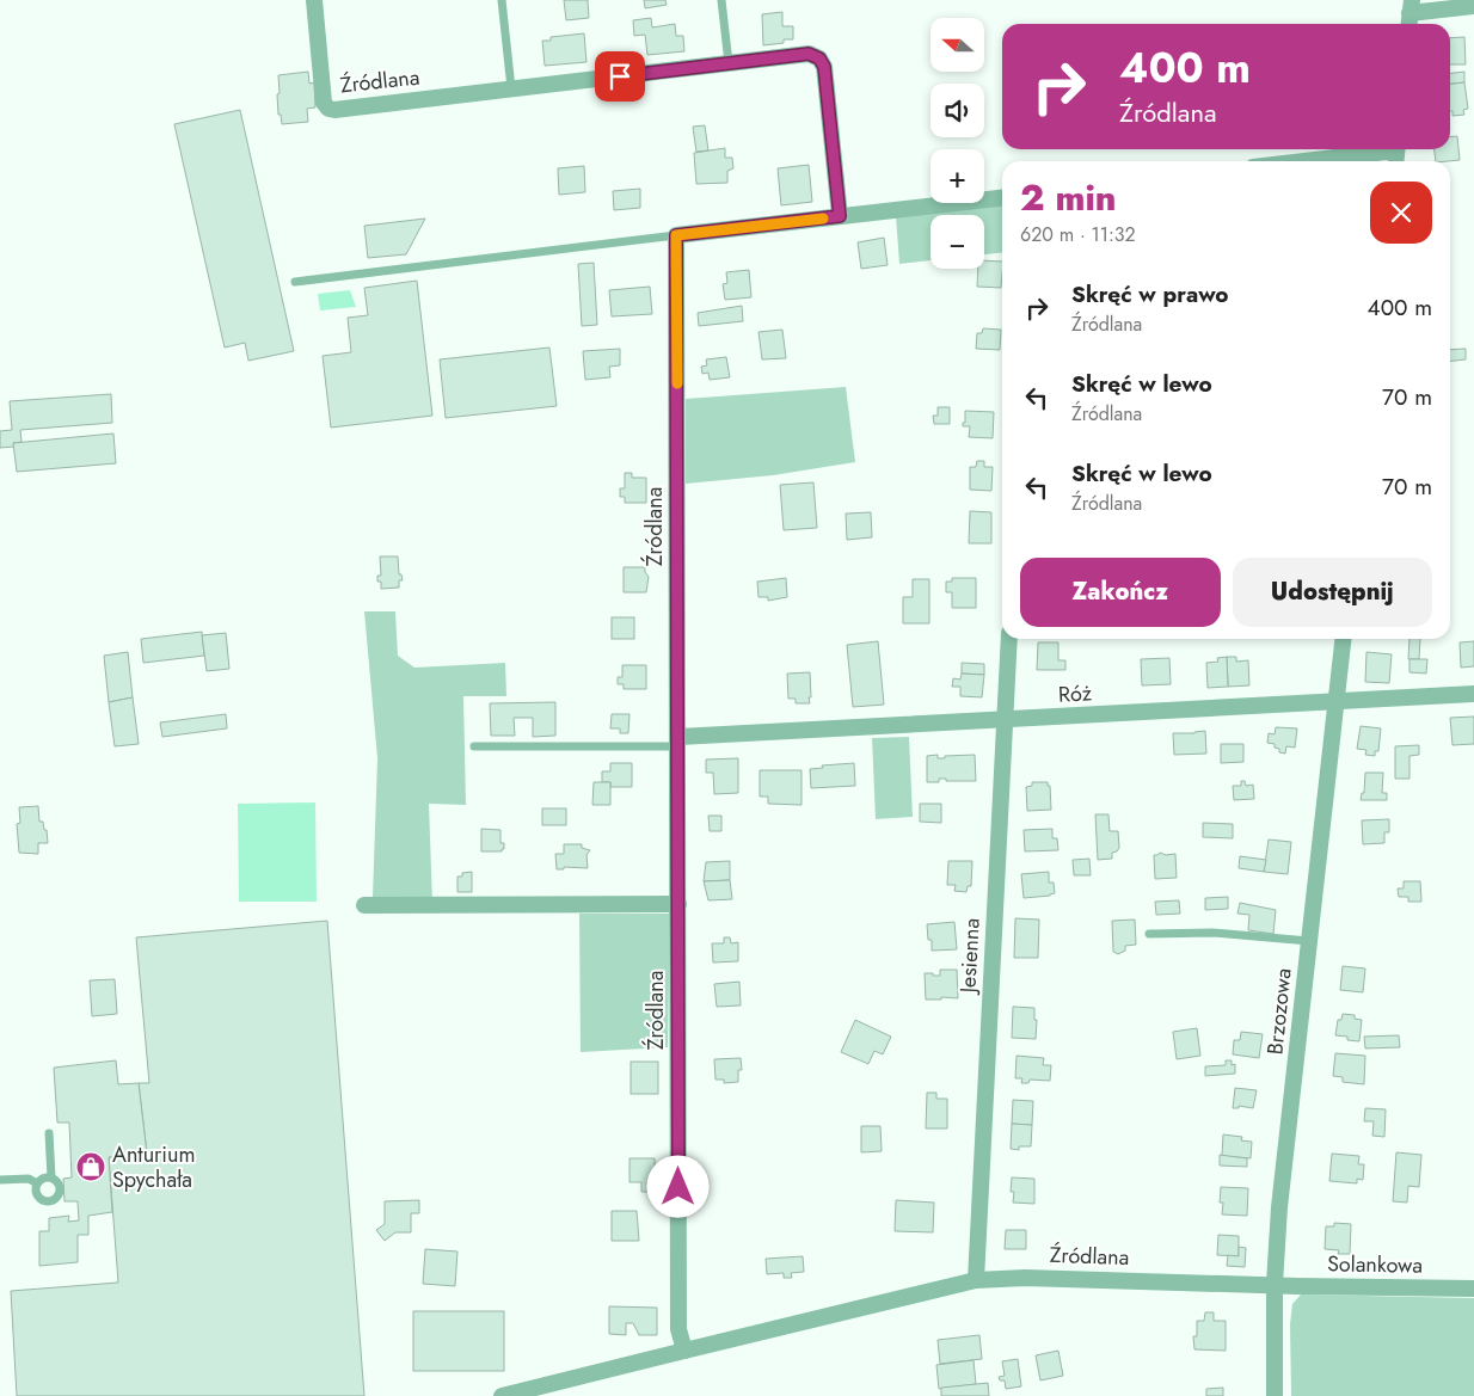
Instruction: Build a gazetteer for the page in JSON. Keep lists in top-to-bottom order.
{
  "streets": {
    "street": [
      "Źródlana",
      "Róż",
      "Jesienna",
      "Brzozowa",
      "Solankowa"
    ]
  },
  "crossings": [
    ["Źródlana", "Róż"],
    ["Źródlana", "Jesienna"],
    ["Źródlana", "Brzozowa"],
    ["Źródlana", "Solankowa"],
    ["Róż", "Jesienna"],
    ["Róż", "Brzozowa"],
    ["Brzozowa", "Solankowa"]
  ],
  "places": {
    "shop": ["Anturium Spychała"]
  },
  "north": "left",
  "page": {
    "map_buttons": ["+", "−"],
    "turn": ["400 m", "Źródlana"],
    "heading": ["2 min", "620 m · 11:32"],
    "list": [
      {
        "name": "Skręć w prawo",
        "note": "Źródlana",
        "value": "400 m"
      },
      {
        "name": "Skręć w lewo",
        "note": "Źródlana",
        "value": "70 m"
      },
      {
        "name": "Skręć w lewo",
        "note": "Źródlana",
        "value": "70 m"
      }
    ],
    "buttons": ["Zakończ", "Udostępnij"]
  }
}
